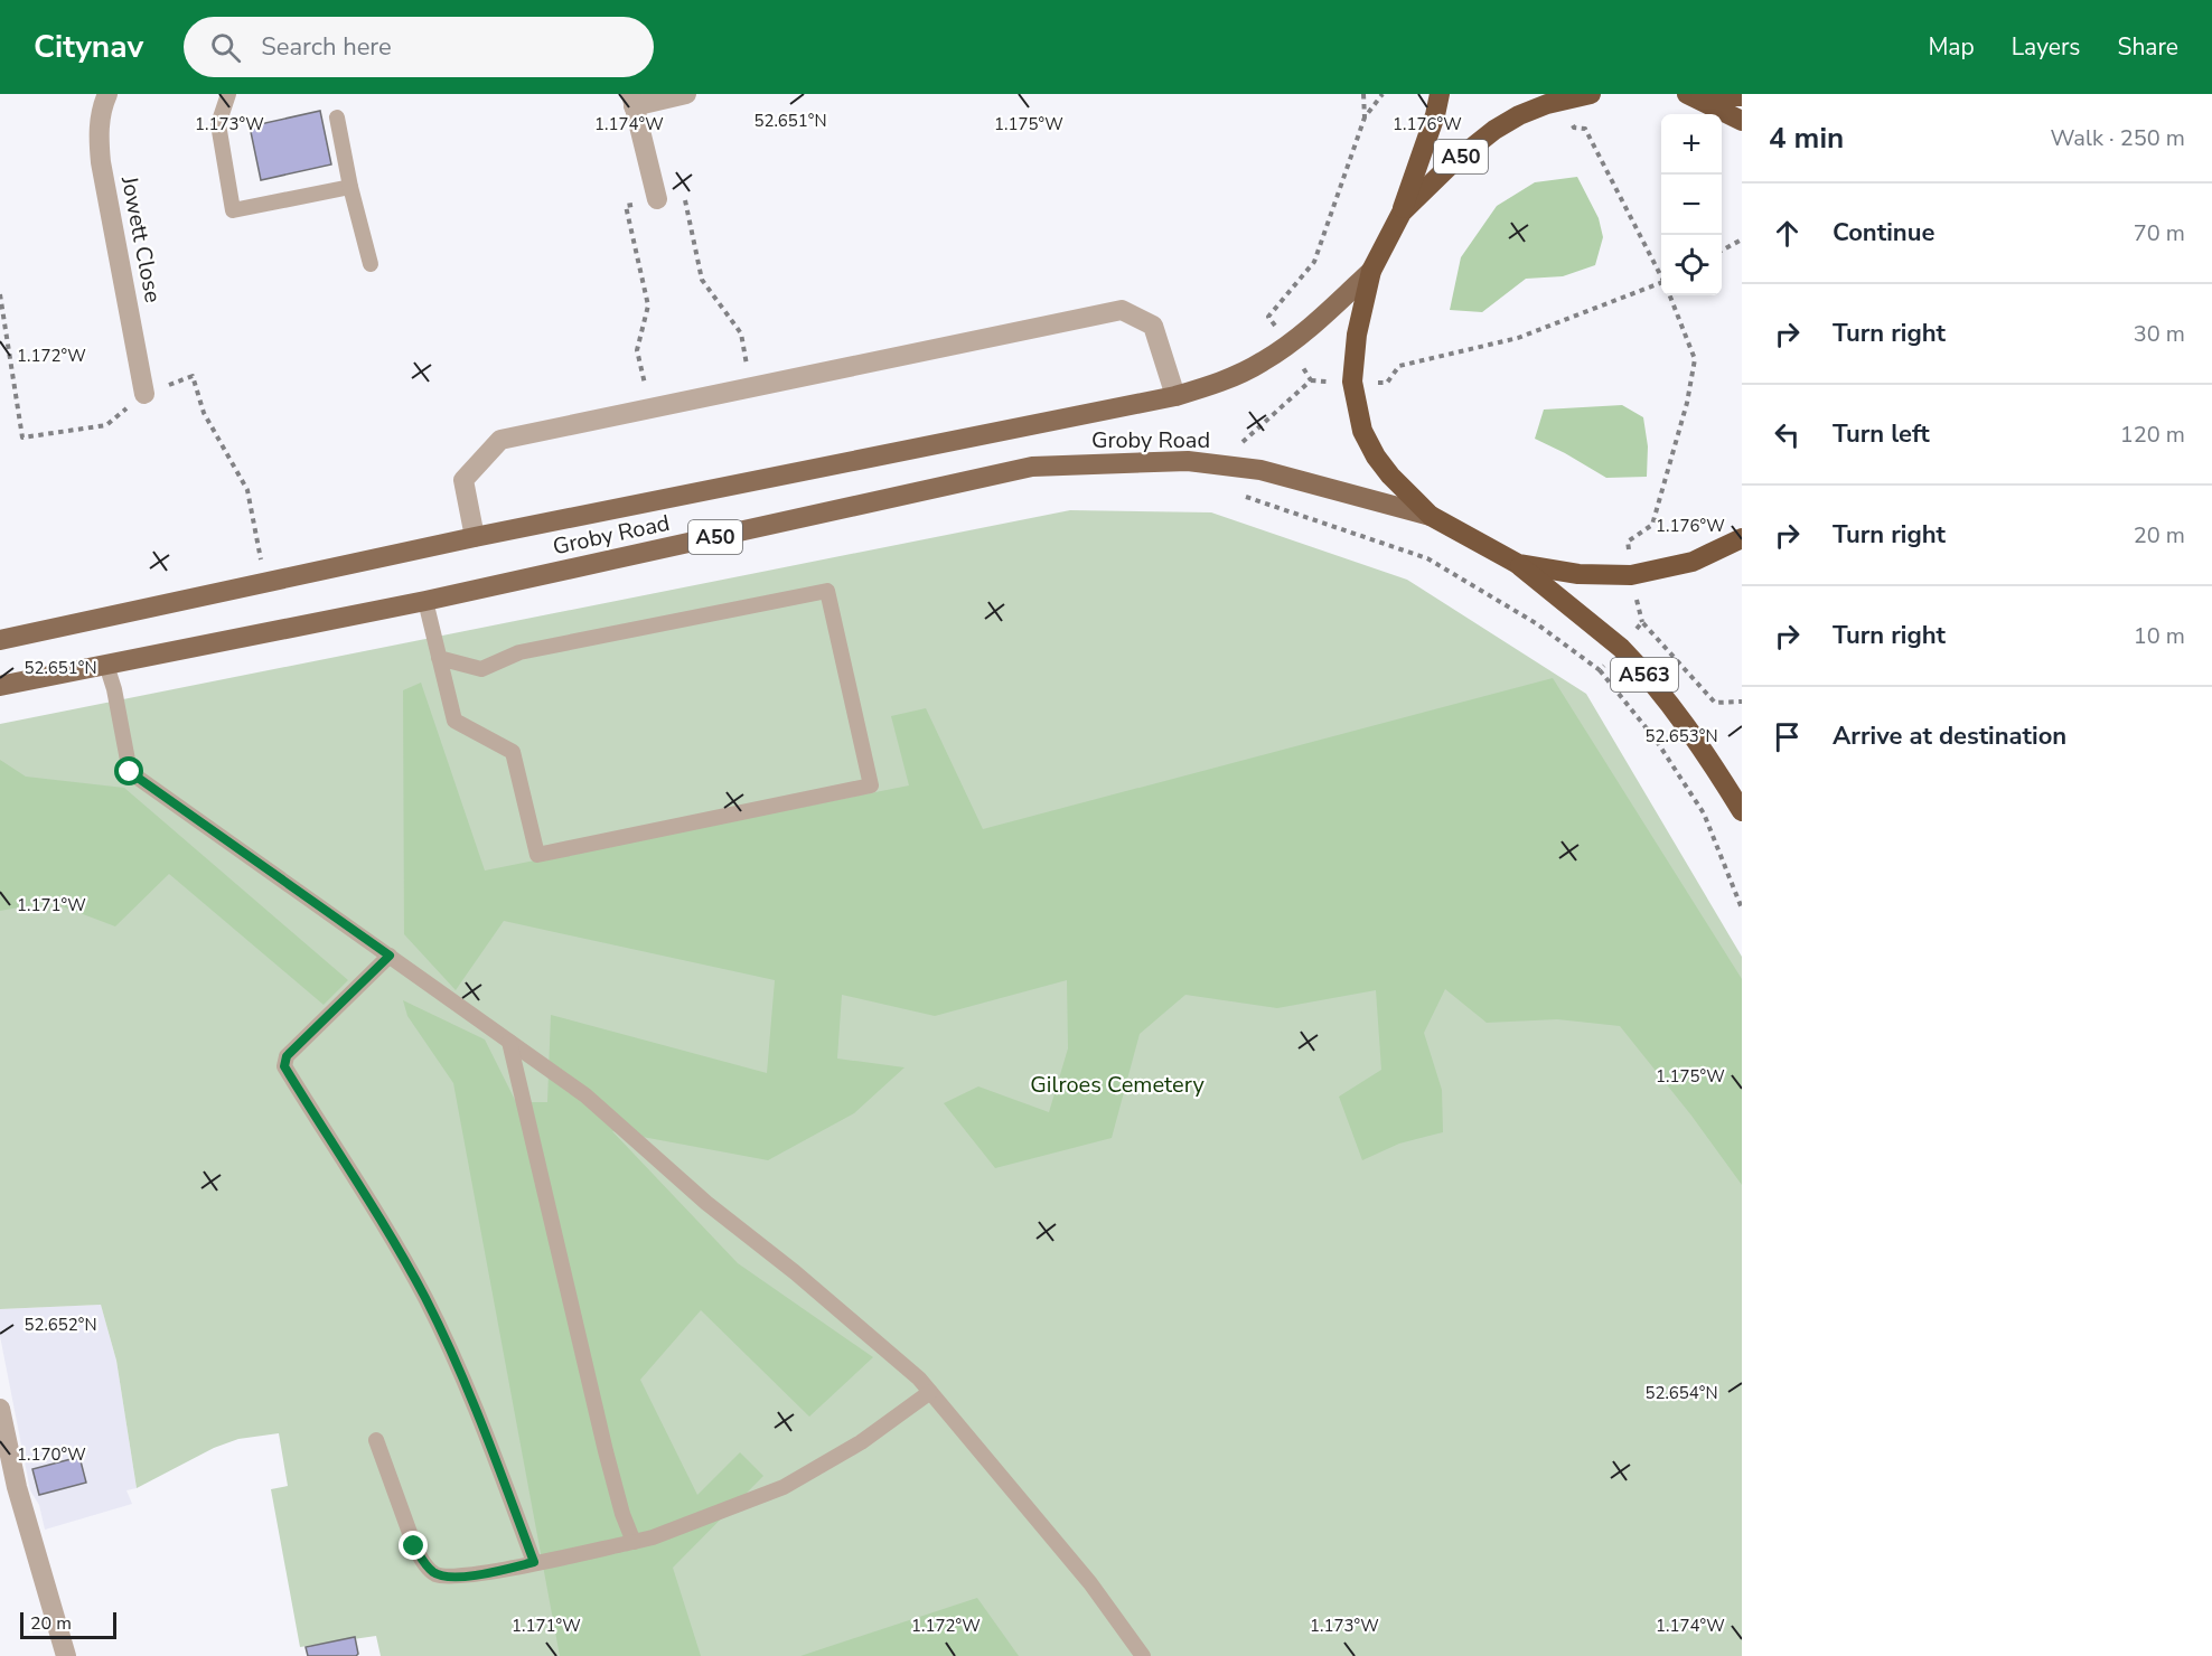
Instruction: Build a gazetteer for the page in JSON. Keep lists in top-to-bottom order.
{
  "streets": {
    "highway": ["A50", "A563"],
    "main road": ["Groby Road"],
    "street": ["Jowett Close"]
  },
  "crossings": [
    ["A50", "Groby Road"],
    ["A50", "A563"]
  ],
  "parks": ["Gilroes Cemetery"],
  "scale_bar": "20 m",
  "page": {
    "header": "Citynav",
    "search": "Search here",
    "nav": ["Map", "Layers", "Share"],
    "heading": ["4 min", "Walk · 250 m"],
    "map_buttons": ["+", "−"],
    "list": [
      ["Continue", "70 m"],
      ["Turn right", "30 m"],
      ["Turn left", "120 m"],
      ["Turn right", "20 m"],
      ["Turn right", "10 m"],
      "Arrive at destination"
    ],
    "scale": "20 m"
  },
  "coordinates": [
    "52.651°N",
    "1.173°W",
    "1.175°W",
    "1.176°W",
    "1.174°W",
    "1.172°W",
    "52.653°N",
    "1.171°W",
    "52.652°N",
    "52.654°N",
    "1.170°W"
  ]
}
